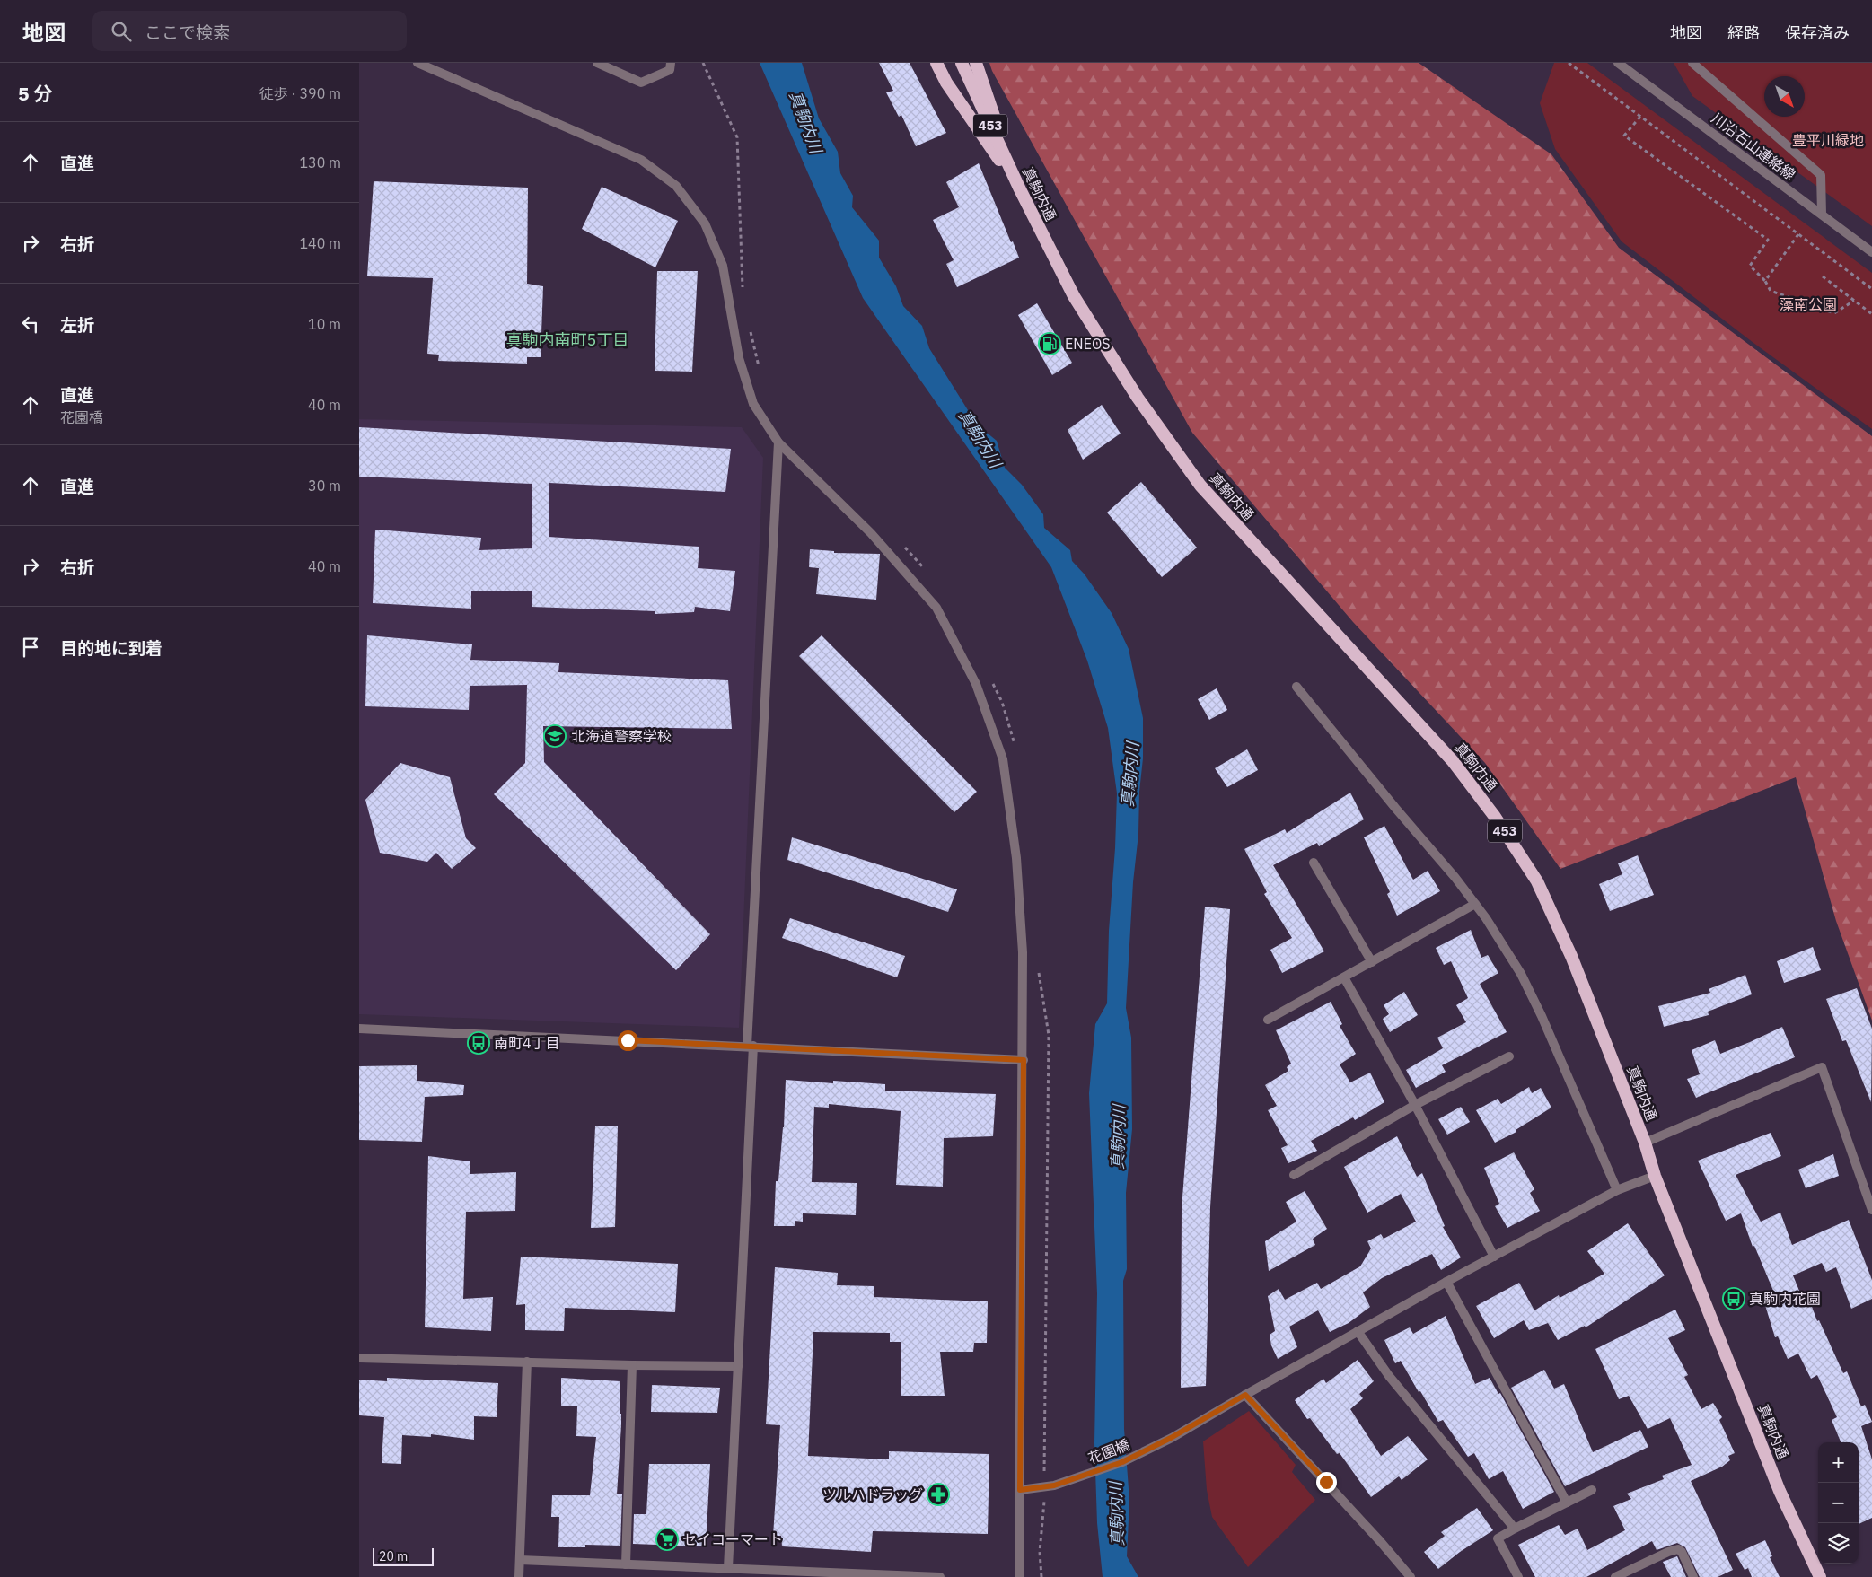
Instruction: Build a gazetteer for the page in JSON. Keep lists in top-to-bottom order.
{
  "streets": {
    "highway": ["453", "真駒内通"],
    "street": ["川沿石山連絡線", "花園橋"]
  },
  "crossings": [
    ["真駒内通", "花園橋"]
  ],
  "districts": ["真駒内南町5丁目"],
  "water": ["真駒内川"],
  "parks": ["豊平川緑地", "藻南公園"],
  "places": {
    "fuel station": ["ENEOS"],
    "school or university": ["北海道警察学校"],
    "bus stop": ["南町4丁目", "真駒内花園"],
    "pharmacy": ["ツルハドラッグ"],
    "supermarket": ["セイコーマート"]
  },
  "scale_bar": "20 m",
  "north": "bottom right",
  "page": {
    "header": "地図",
    "search": "ここで検索",
    "nav": ["地図", "経路", "保存済み"],
    "heading": ["5 分", "徒歩 · 390 m"],
    "list": [
      ["直進", "130 m"],
      ["右折", "140 m"],
      ["左折", "10 m"],
      ["直進", "花園橋", "40 m"],
      ["直進", "30 m"],
      ["右折", "40 m"],
      "目的地に到着"
    ],
    "map_buttons": ["+", "−"],
    "scale": "20 m"
  }
}
